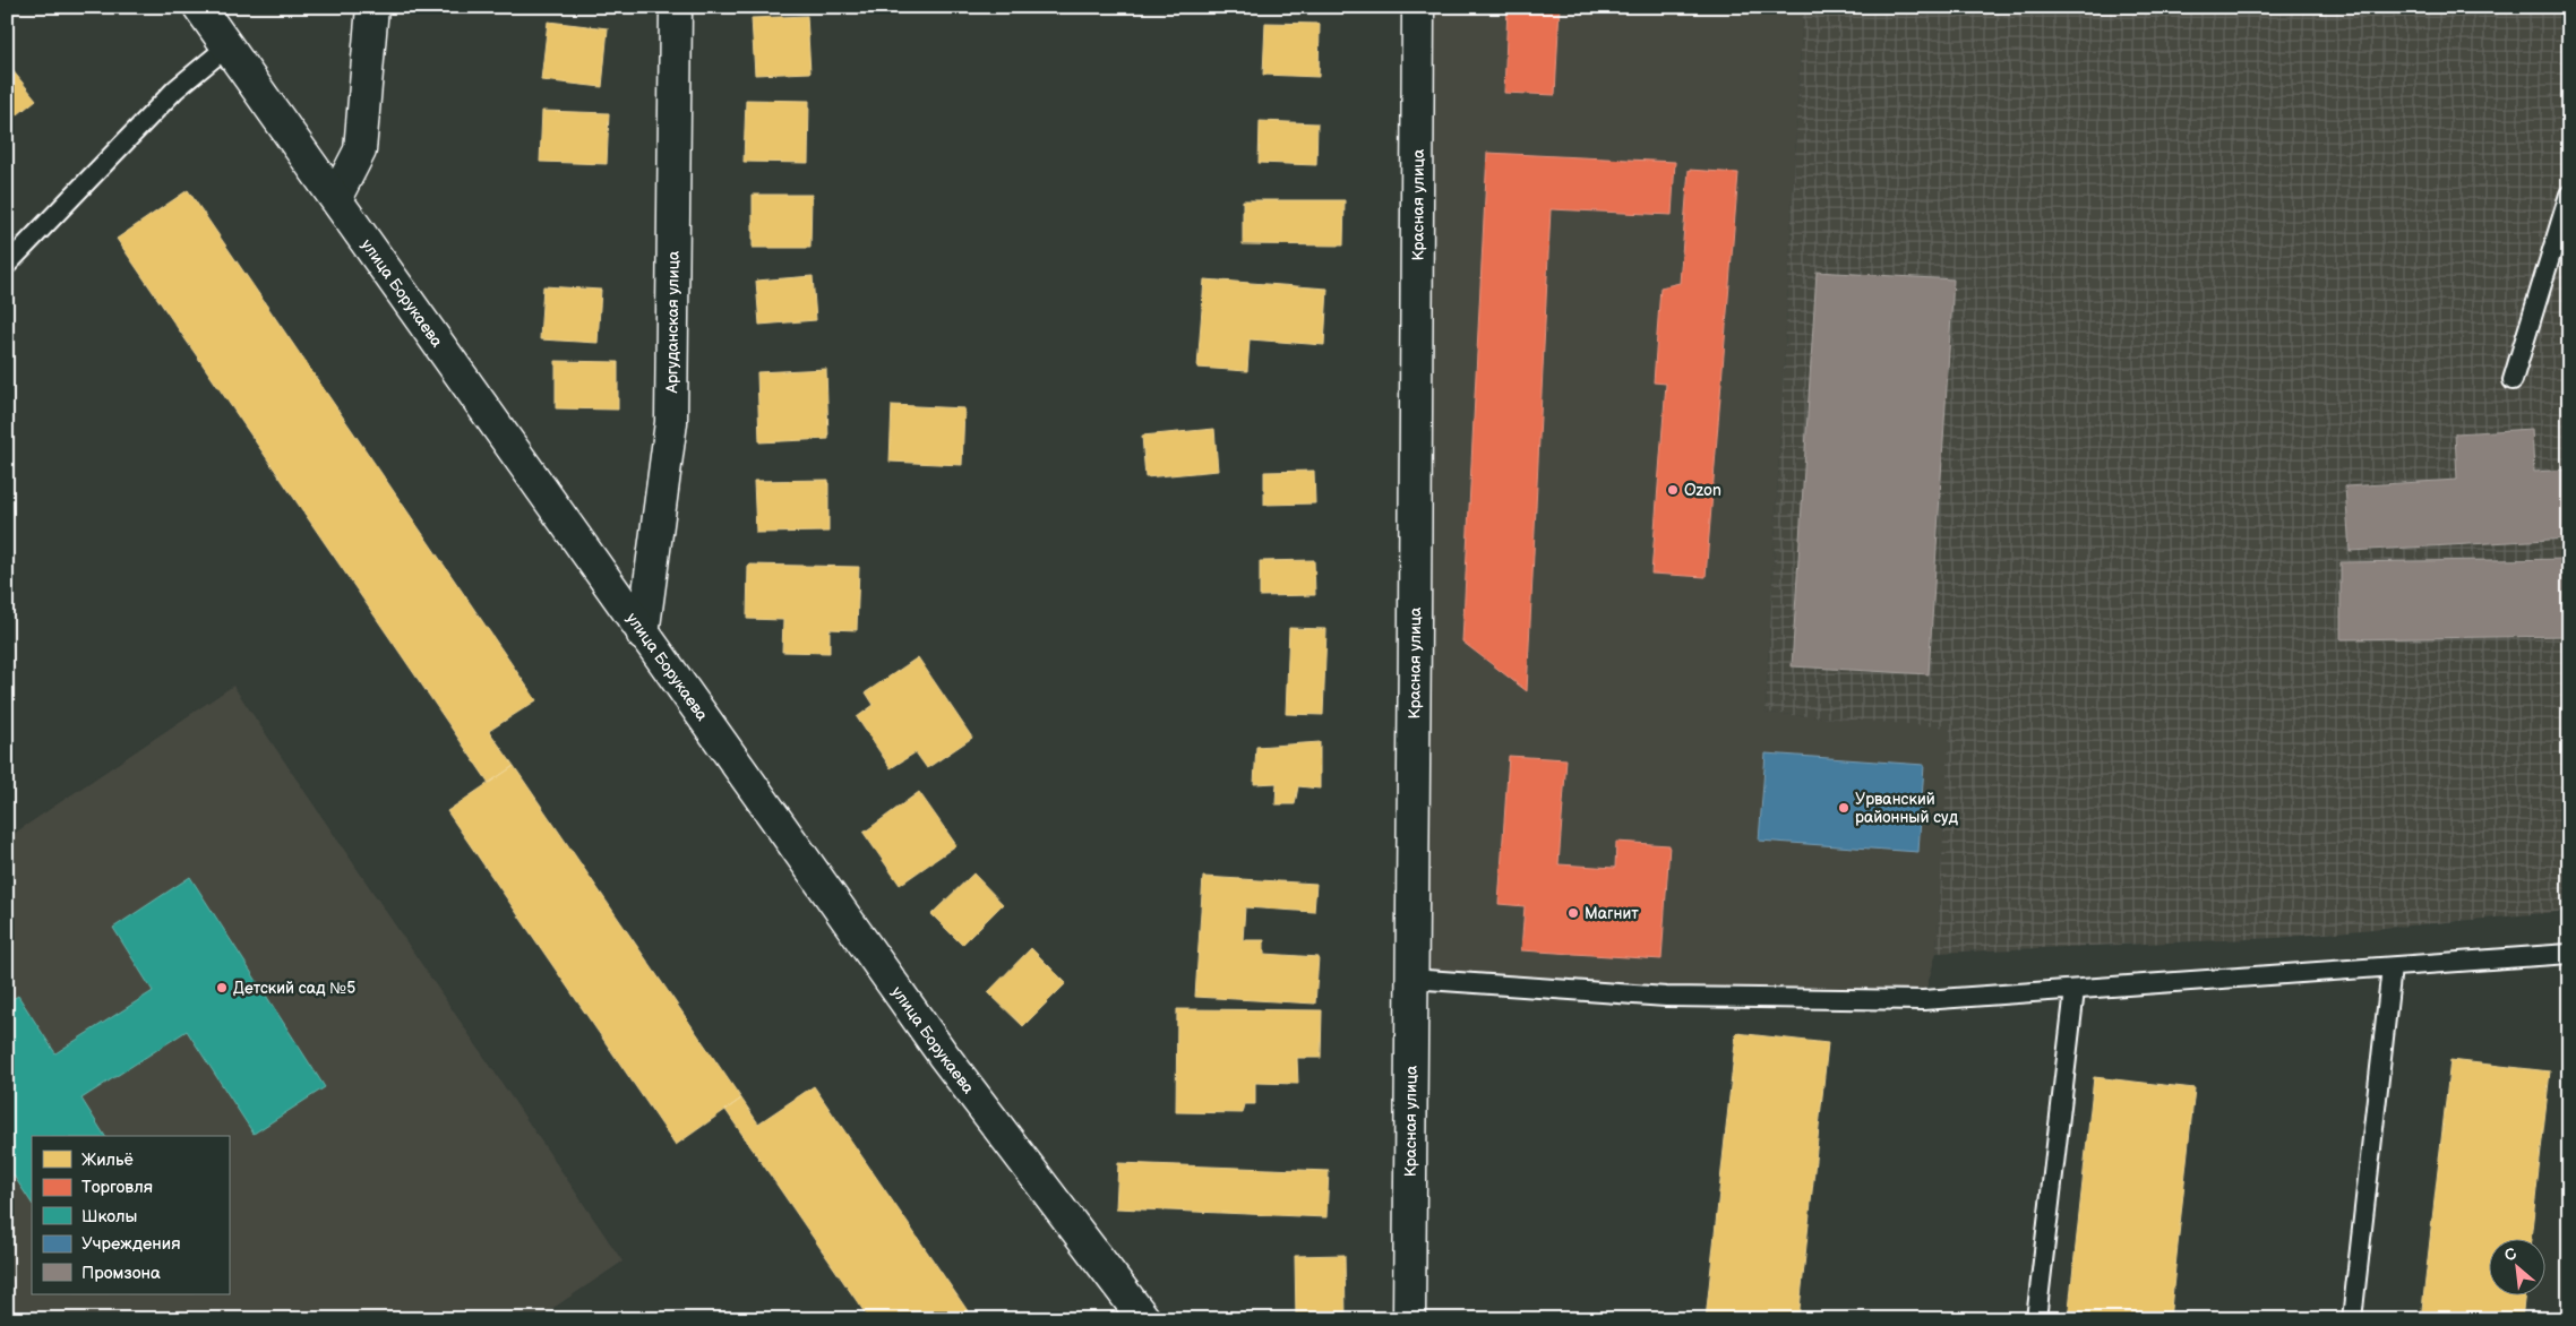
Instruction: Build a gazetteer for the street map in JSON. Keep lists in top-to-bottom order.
{
  "streets": {
    "street": ["Красная улица", "улица Борукаева", "Аргуданская улица"]
  },
  "crossings": [
    ["улица Борукаева", "Аргуданская улица"]
  ],
  "places": [
    "Ozon",
    "Урванский районный суд",
    "Магнит",
    "Детский сад №5"
  ],
  "legend": [
    "Жильё",
    "Торговля",
    "Школы",
    "Учреждения",
    "Промзона"
  ],
  "north": "top left"
}
